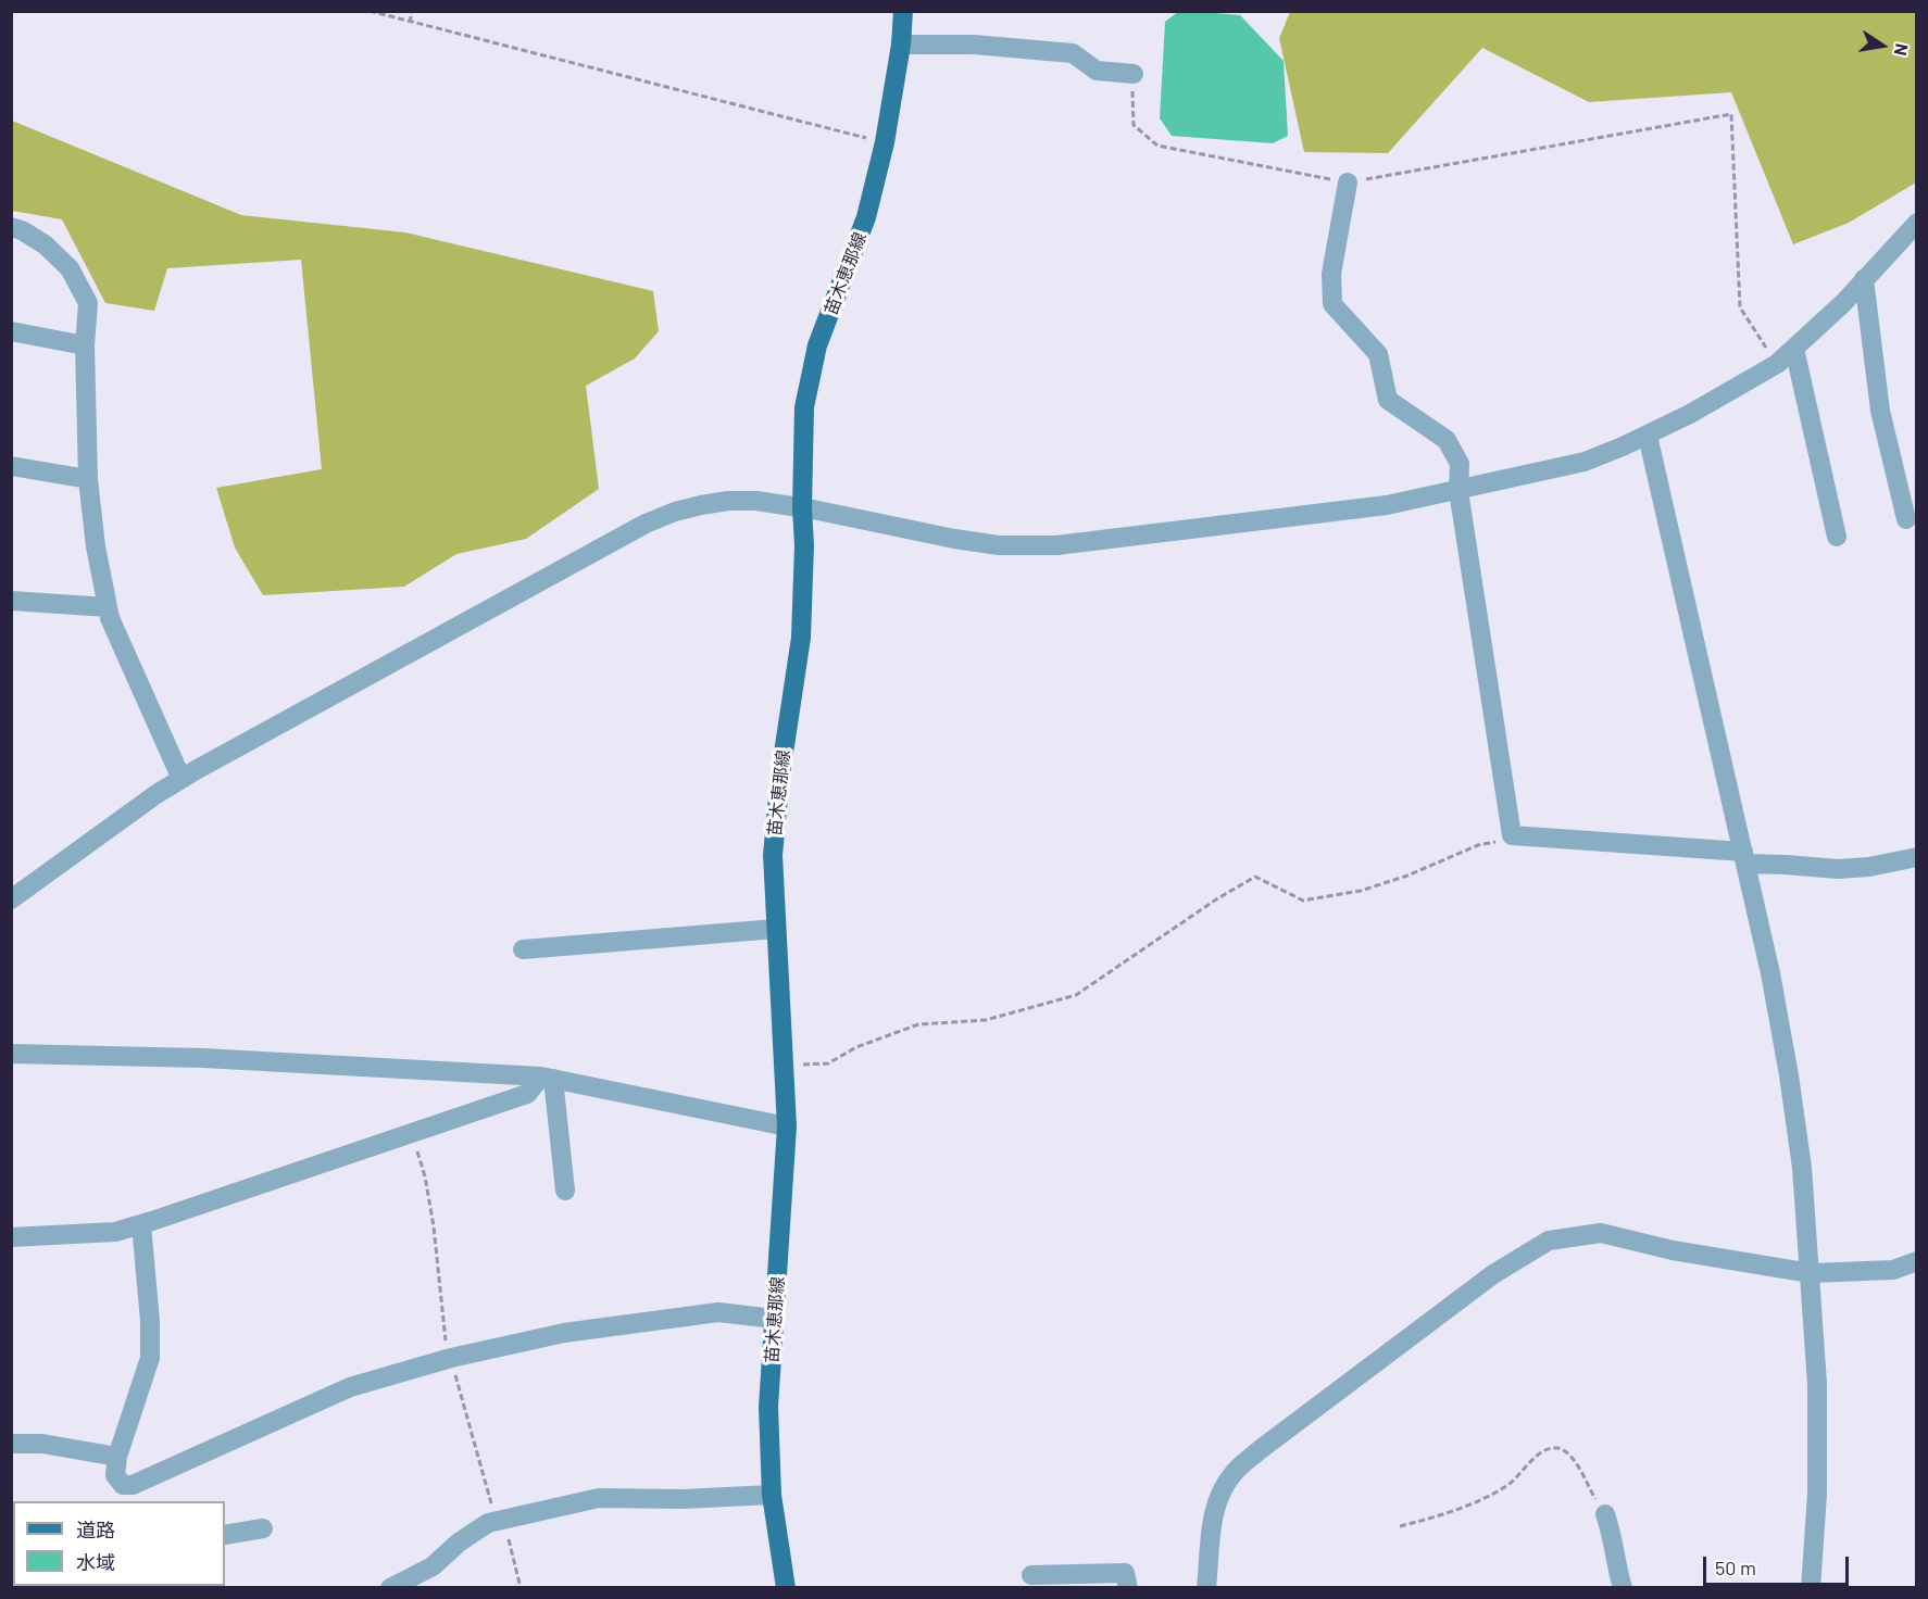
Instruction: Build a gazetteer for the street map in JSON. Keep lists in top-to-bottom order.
{
  "streets": {
    "main road": ["苗木恵那線"]
  },
  "legend": ["道路", "水域"],
  "scale_bar": "50 m",
  "north": "right"
}
